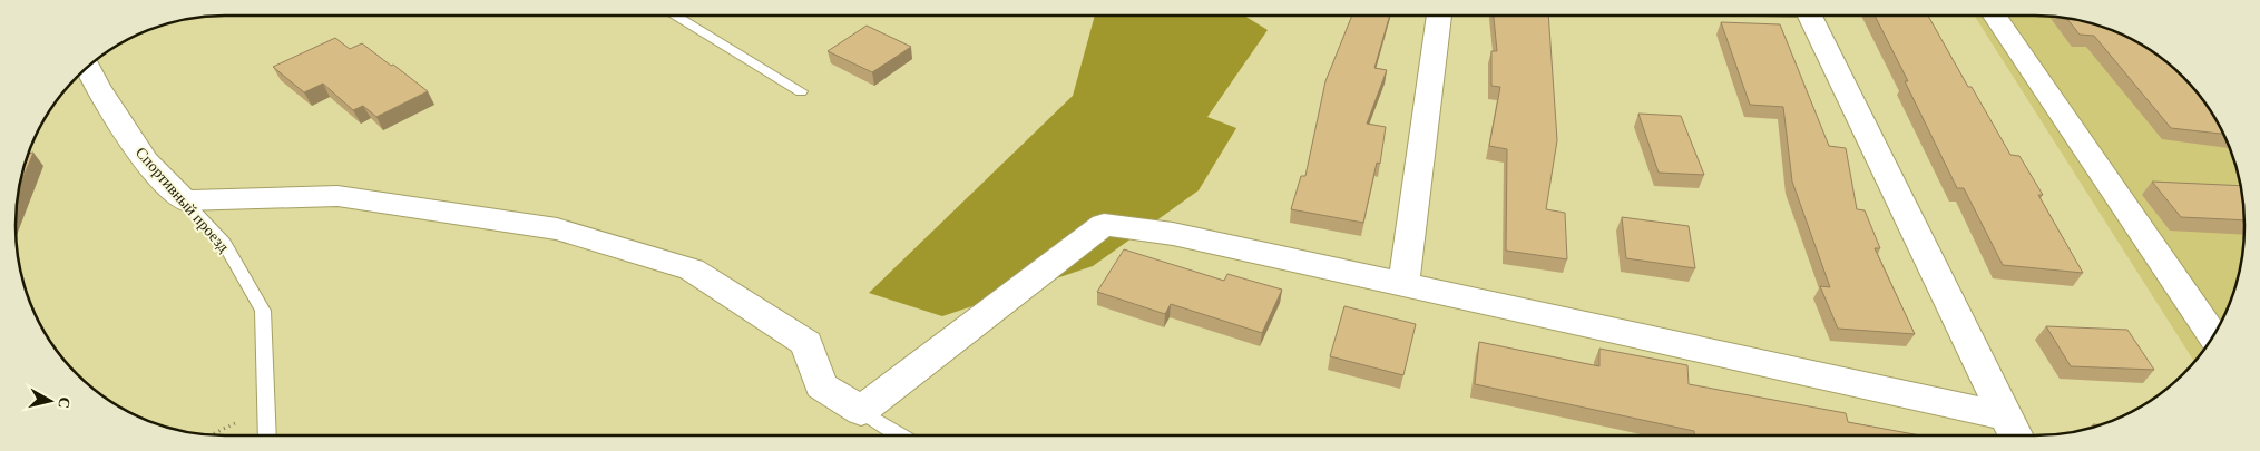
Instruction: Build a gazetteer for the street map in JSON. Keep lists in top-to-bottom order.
{
  "streets": {
    "street": ["Спортивный проезд"]
  },
  "north": "right"
}
